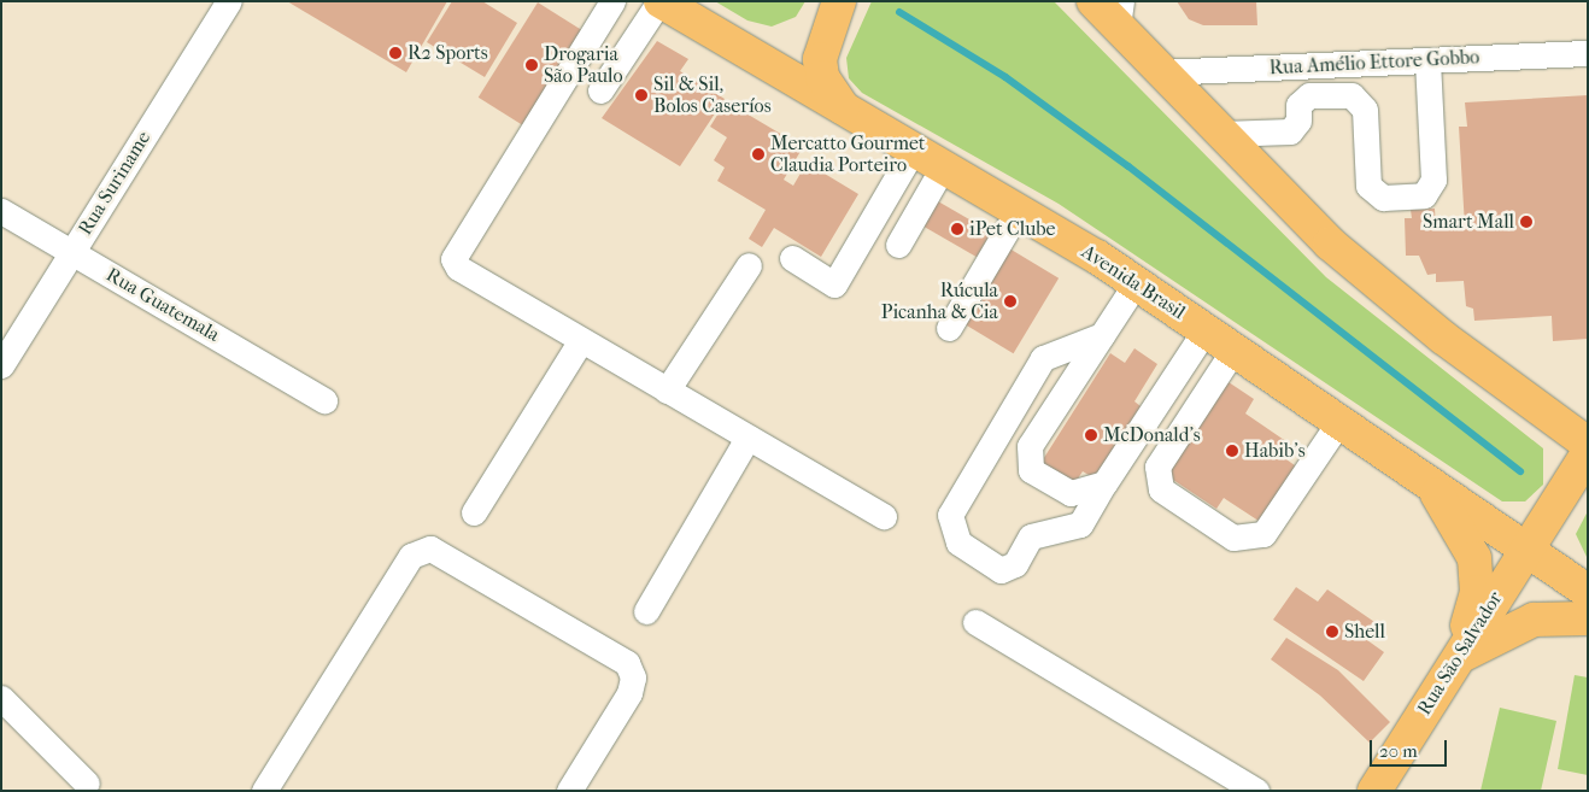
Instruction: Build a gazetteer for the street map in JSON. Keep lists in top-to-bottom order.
{
  "streets": {
    "main road": ["Avenida Brasil", "Rua São Salvador"],
    "street": ["Rua Amélio Ettore Gobbo", "Rua Suriname", "Rua Guatemala"]
  },
  "crossings": [
    ["Rua Suriname", "Rua Guatemala"],
    ["Avenida Brasil", "Rua São Salvador"]
  ],
  "places": [
    "R2 Sports",
    "Drogaria São Paulo",
    "Sil & Sil, Bolos Caseríos",
    "Mercatto Gourmet Claudia Porteiro",
    "Smart Mall",
    "iPet Clube",
    "Rúcula Picanha & Cia",
    "McDonald's",
    "Habib's",
    "Shell"
  ],
  "scale_bar": "20 m"
}
